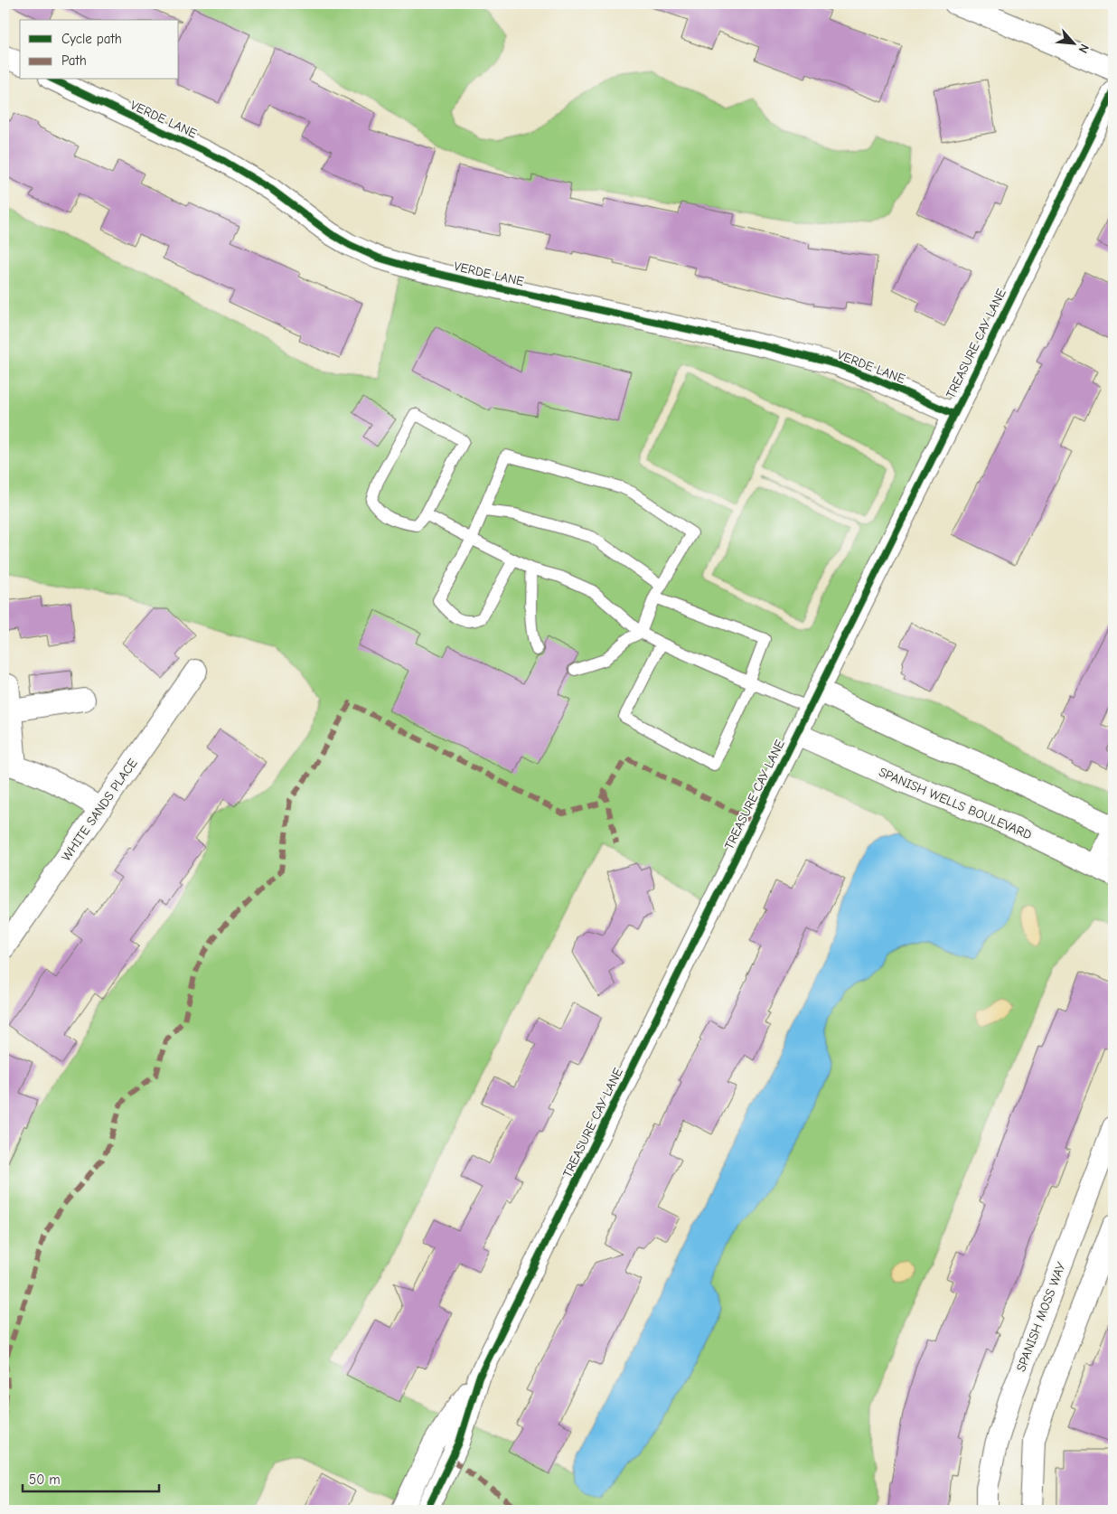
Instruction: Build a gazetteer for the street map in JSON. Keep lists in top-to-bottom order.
{
  "streets": {
    "street": [
      "VERDE LANE",
      "TREASURE CAY LANE",
      "SPANISH WELLS BOULEVARD",
      "WHITE SANDS PLACE",
      "SPANISH MOSS WAY"
    ]
  },
  "crossings": [
    ["VERDE LANE", "TREASURE CAY LANE"],
    ["TREASURE CAY LANE", "SPANISH WELLS BOULEVARD"]
  ],
  "legend": ["Cycle path", "Path"],
  "scale_bar": "50 m",
  "north": "bottom right"
}
